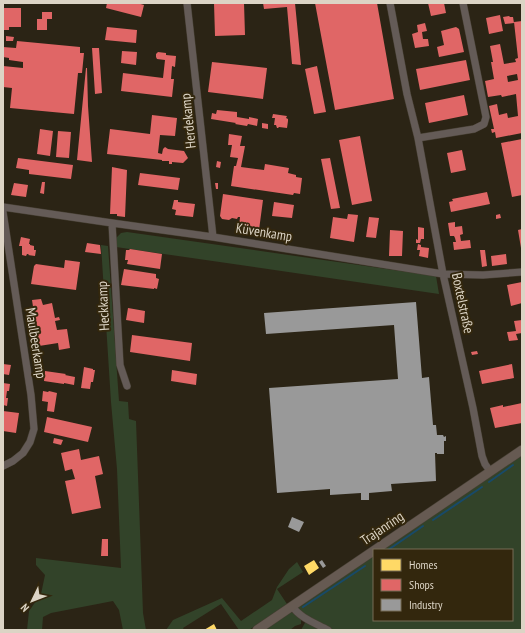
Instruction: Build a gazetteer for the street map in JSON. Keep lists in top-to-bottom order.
{
  "streets": {
    "main road": ["Trajanring"],
    "street": [
      "Herdekamp",
      "Küvenkamp",
      "Boxtelstraße",
      "Heckkamp",
      "Maulbeerkamp"
    ]
  },
  "crossings": [
    ["Herdekamp", "Küvenkamp"],
    ["Küvenkamp", "Boxtelstraße"],
    ["Küvenkamp", "Heckkamp"],
    ["Boxtelstraße", "Trajanring"]
  ],
  "legend": ["Homes", "Shops", "Industry"],
  "north": "bottom left"
}
